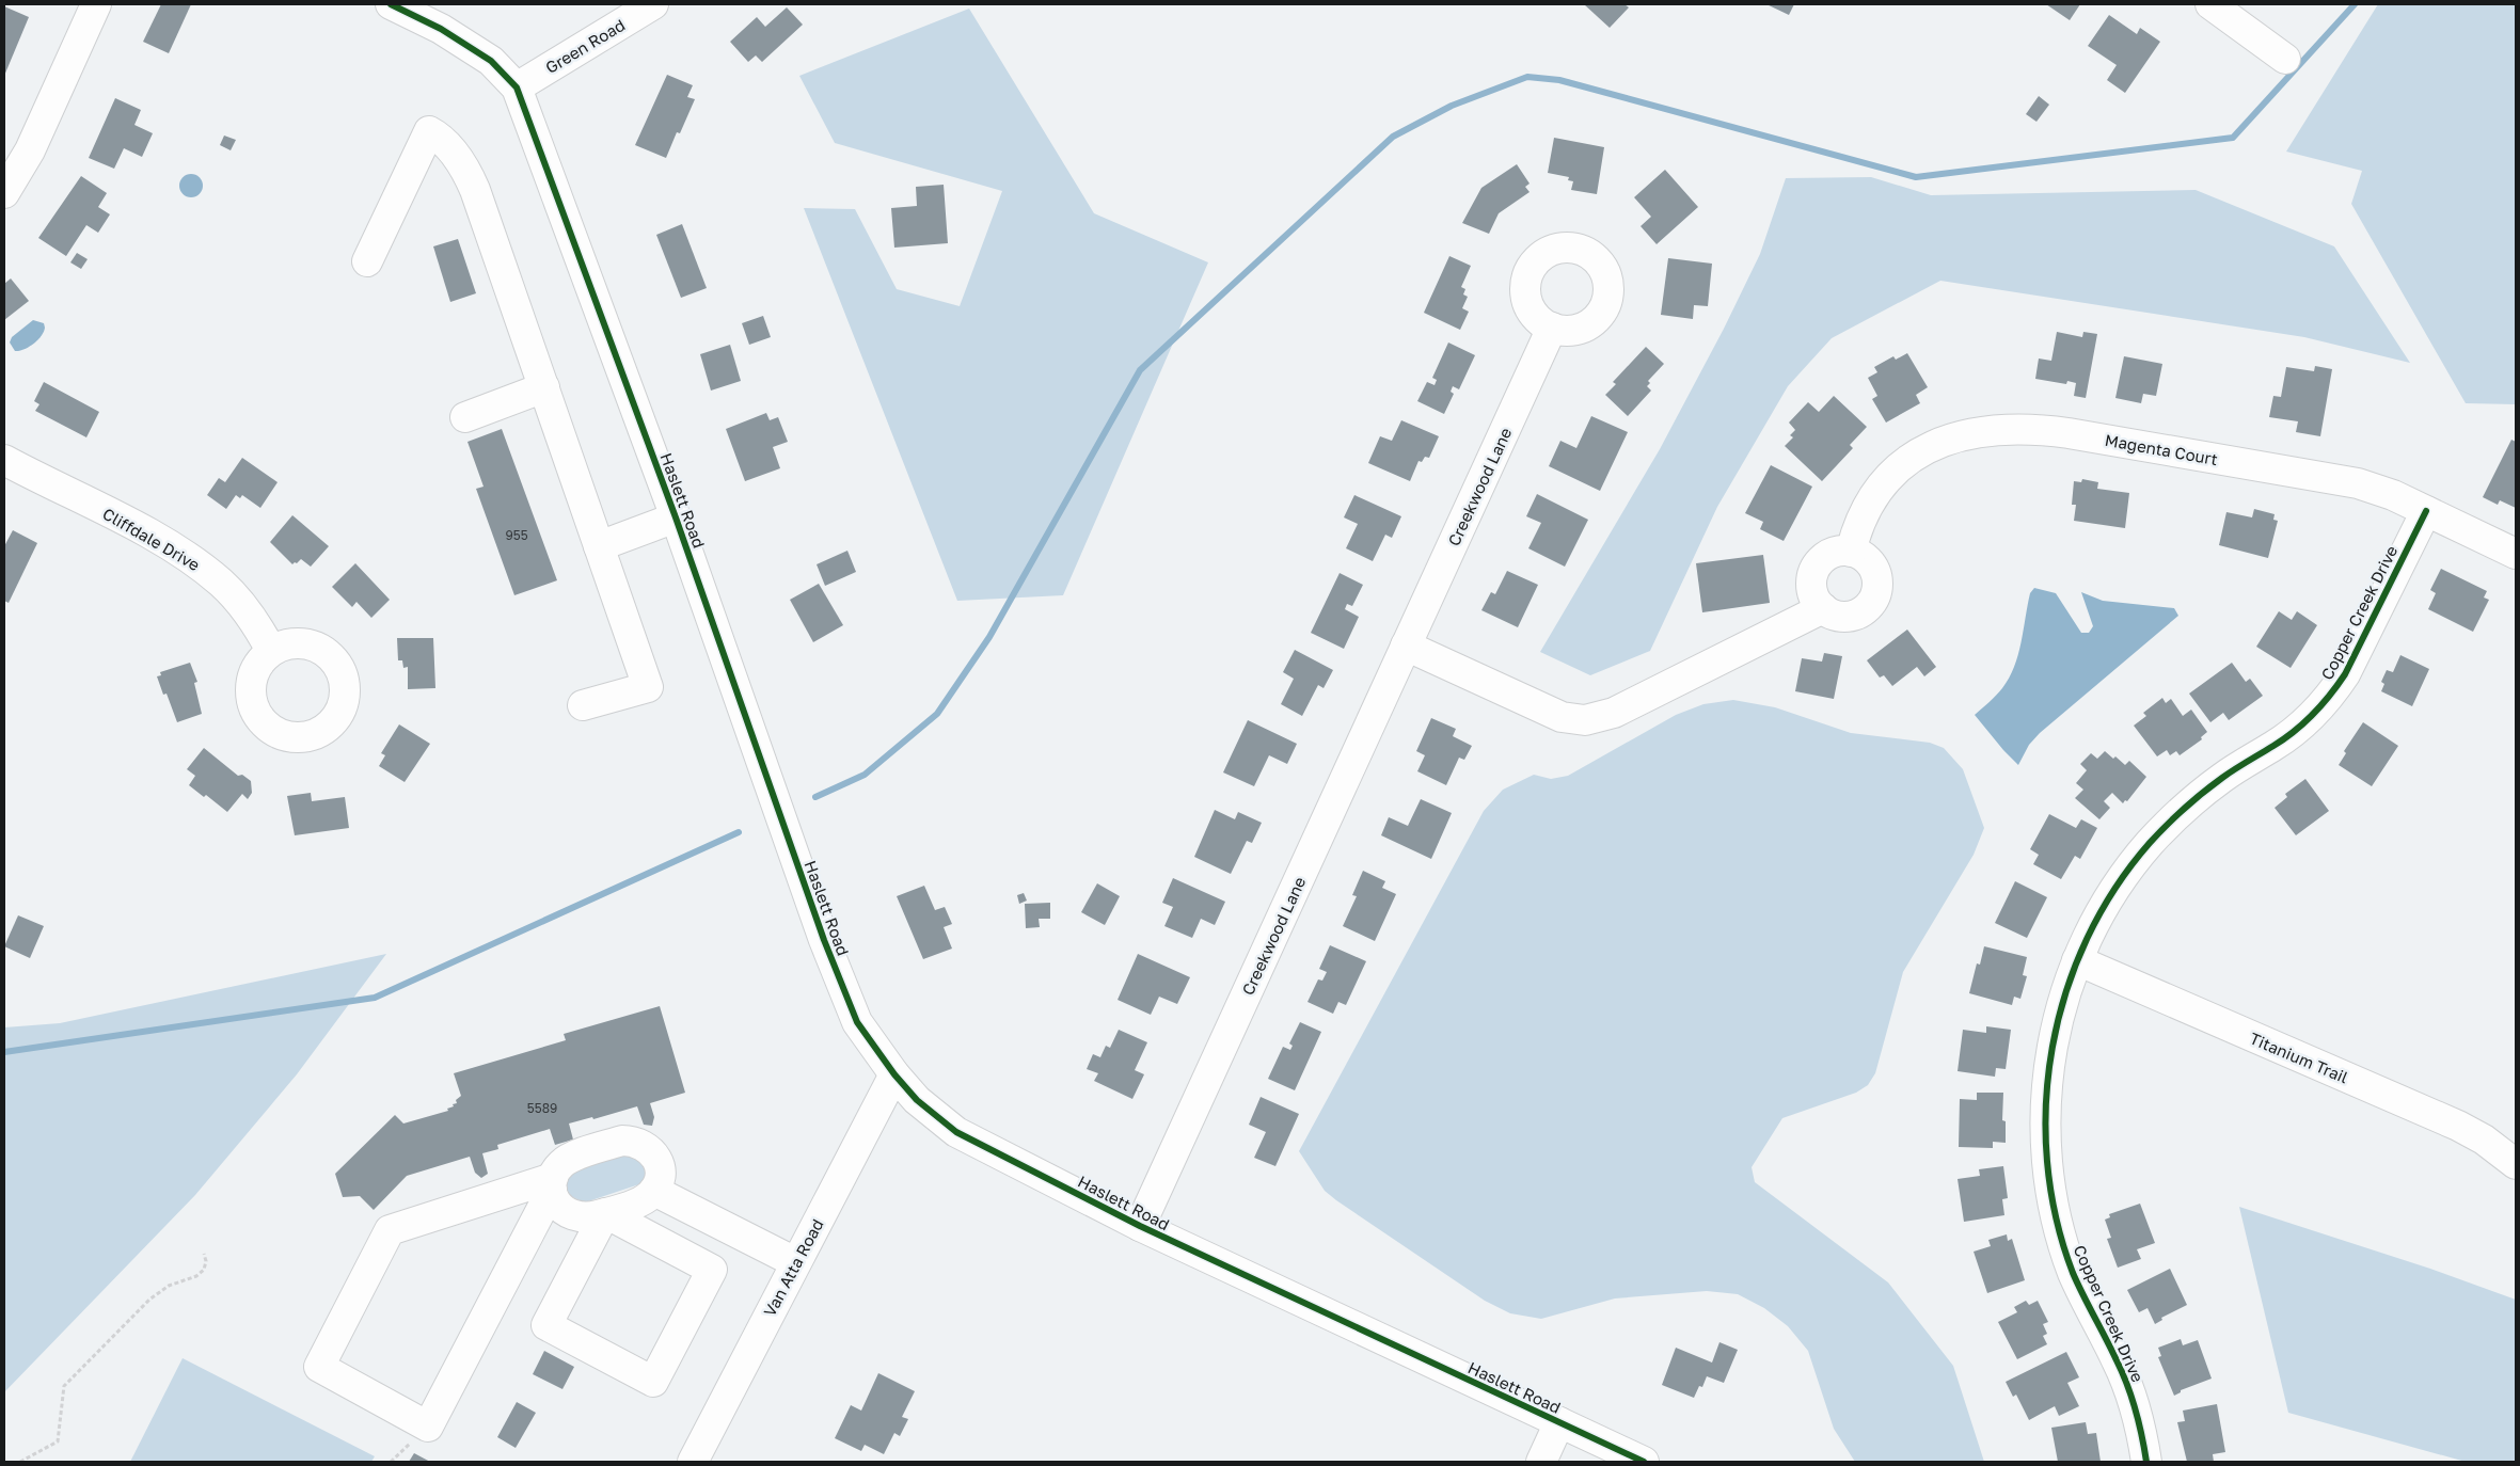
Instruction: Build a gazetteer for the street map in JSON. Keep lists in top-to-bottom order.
{
  "streets": {
    "street": [
      "Green Road",
      "Magenta Court",
      "Creekwood Lane",
      "Haslett Road",
      "Cliffdale Drive",
      "Copper Creek Drive",
      "Titanium Trail",
      "Van Atta Road"
    ]
  },
  "crossings": [
    ["Green Road", "Haslett Road"],
    ["Magenta Court", "Copper Creek Drive"],
    ["Creekwood Lane", "Haslett Road"],
    ["Haslett Road", "Van Atta Road"],
    ["Copper Creek Drive", "Titanium Trail"]
  ],
  "house_numbers": ["955", "5589"]
}
